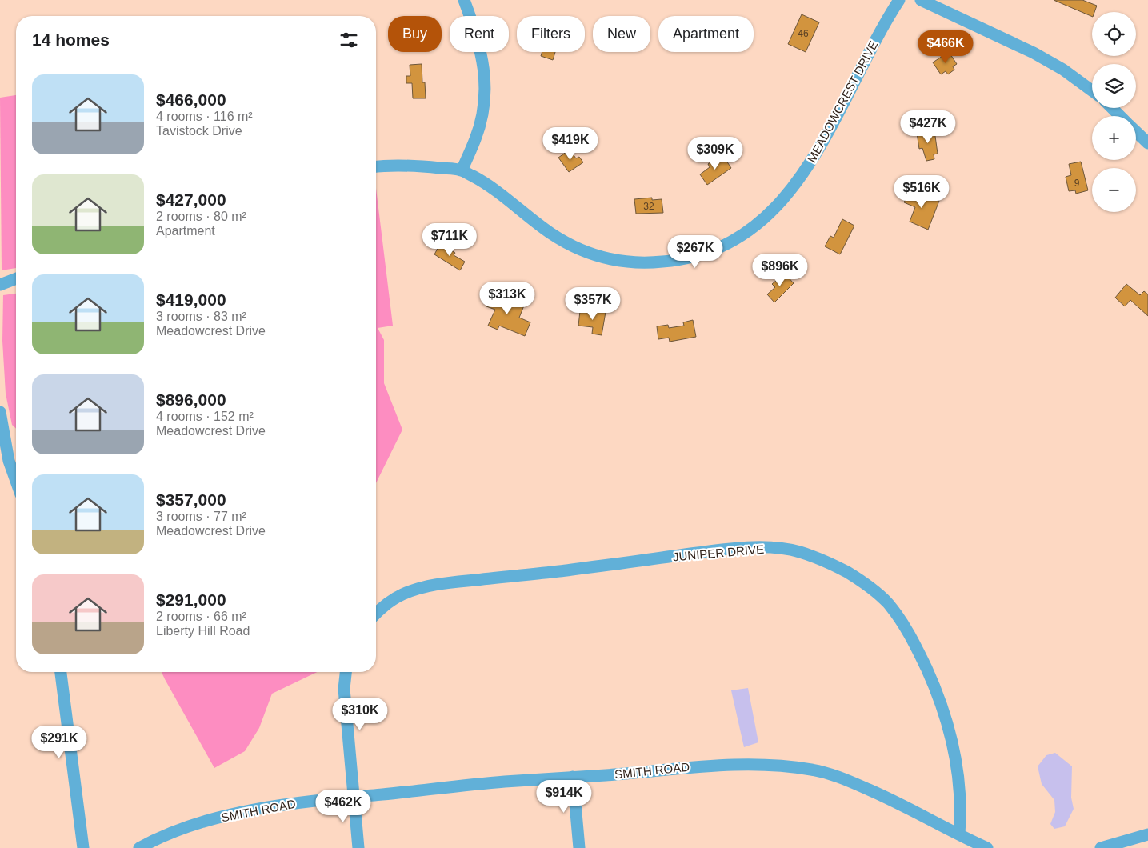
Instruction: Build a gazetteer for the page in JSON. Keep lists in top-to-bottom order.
{
  "streets": {
    "street": ["MEADOWCREST DRIVE", "JUNIPER DRIVE", "SMITH ROAD"]
  },
  "crossings": [
    ["JUNIPER DRIVE", "SMITH ROAD"]
  ],
  "house_numbers": ["46", "9", "32"],
  "page": {
    "map_buttons": ["+", "−"],
    "chip": [
      "Buy",
      "Rent",
      "Filters",
      "New",
      "Apartment"
    ],
    "heading": "14 homes",
    "price": [
      "$466K",
      "$427K",
      "$419K",
      "$309K",
      "$516K",
      "$711K",
      "$267K",
      "$896K",
      "$313K",
      "$357K",
      "$310K",
      "$291K",
      "$914K",
      "$462K"
    ],
    "list": [
      {
        "name": "$466,000",
        "note": "4 rooms · 116 m² · Tavistock Drive"
      },
      {
        "name": "$427,000",
        "note": "2 rooms · 80 m² · Apartment"
      },
      {
        "name": "$419,000",
        "note": "3 rooms · 83 m² · Meadowcrest Drive"
      },
      {
        "name": "$896,000",
        "note": "4 rooms · 152 m² · Meadowcrest Drive"
      },
      {
        "name": "$357,000",
        "note": "3 rooms · 77 m² · Meadowcrest Drive"
      },
      {
        "name": "$291,000",
        "note": "2 rooms · 66 m² · Liberty Hill Road"
      }
    ]
  }
}
